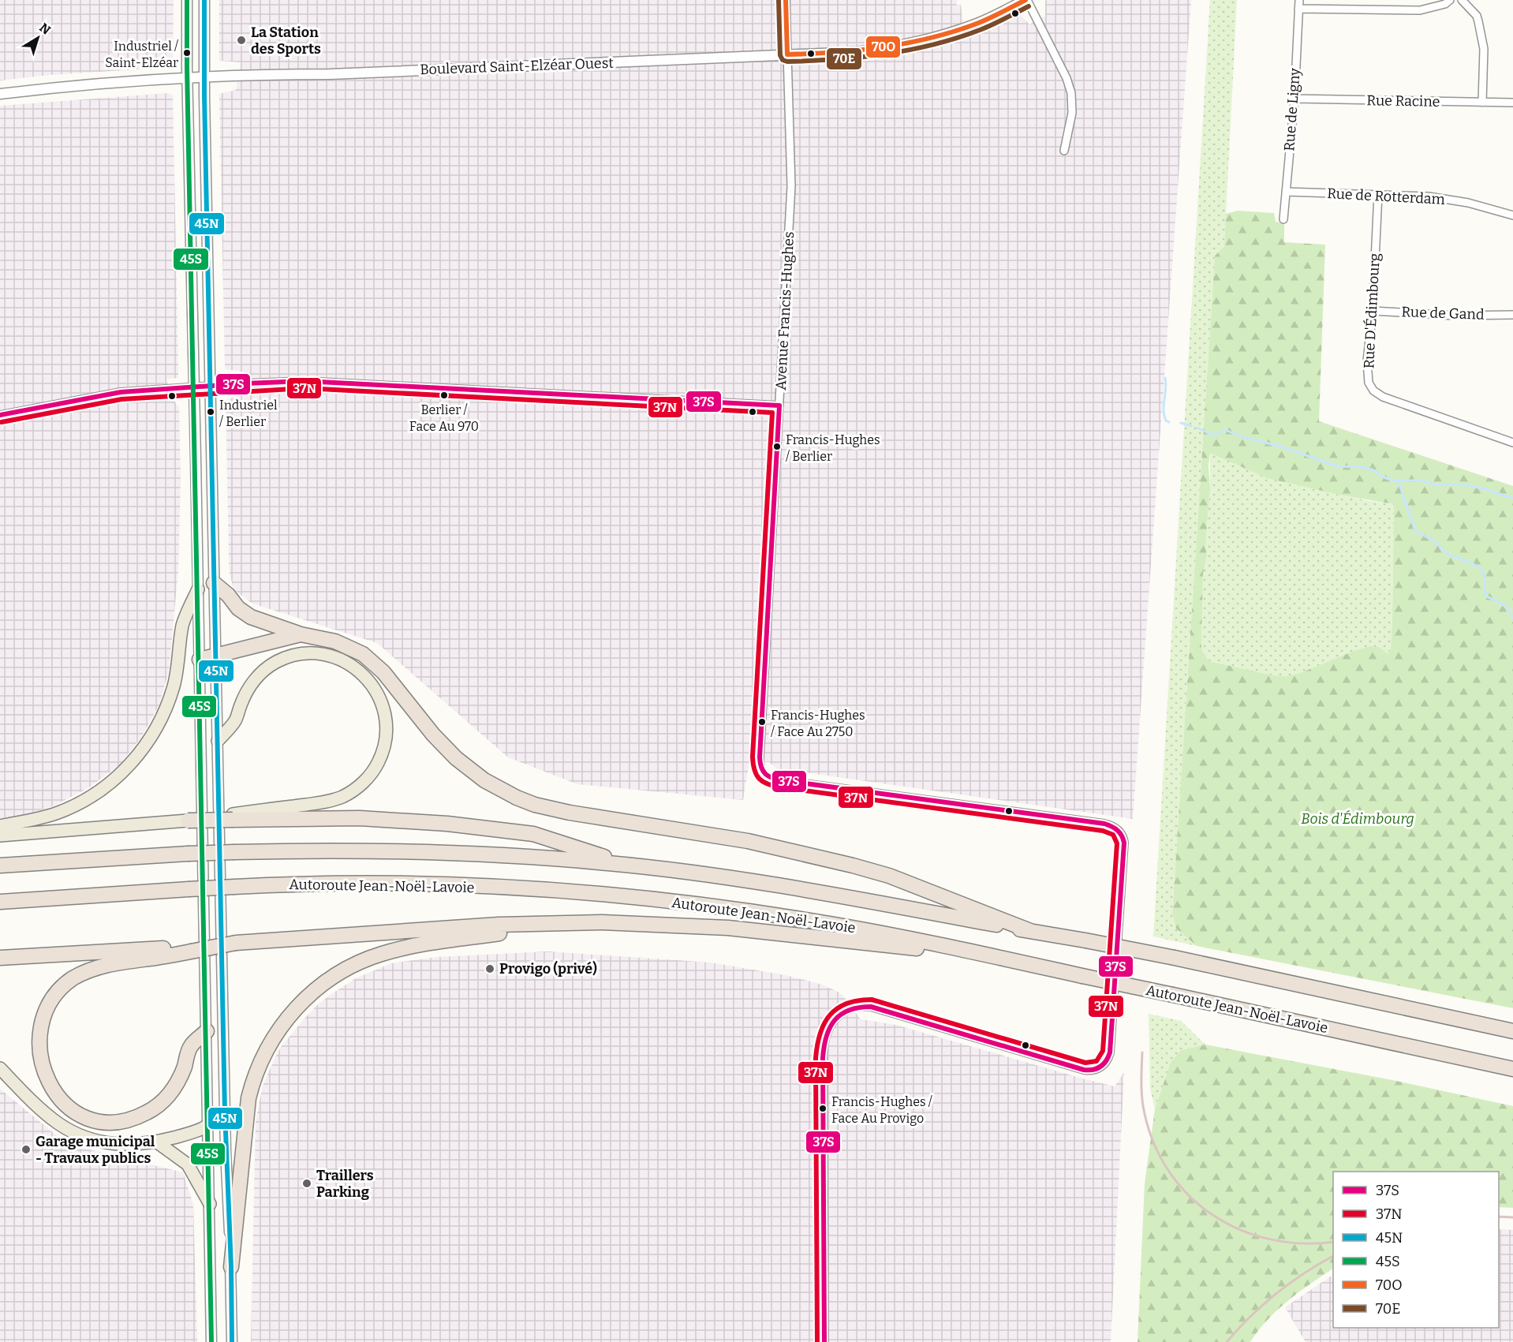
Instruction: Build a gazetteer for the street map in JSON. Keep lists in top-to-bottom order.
{
  "streets": {
    "highway": ["Autoroute Jean-Noël-Lavoie"],
    "street": [
      "Boulevard Saint-Elzéar Ouest",
      "Rue Racine",
      "Rue de Ligny",
      "Rue de Rotterdam",
      "Avenue Francis-Hughes",
      "Rue D'Édimbourg",
      "Rue de Gand"
    ]
  },
  "crossings": [
    ["Boulevard Saint-Elzéar Ouest", "Avenue Francis-Hughes"],
    ["Rue Racine", "Rue de Ligny"],
    ["Rue de Ligny", "Rue de Rotterdam"],
    ["Rue de Rotterdam", "Rue D'Édimbourg"],
    ["Rue D'Édimbourg", "Rue de Gand"]
  ],
  "parks": ["Bois d'Édimbourg"],
  "places": [
    "La Station des Sports",
    "Industriel / Saint-Elzéar",
    "Berlier / Face Au 970",
    "Industriel / Berlier",
    "Francis-Hughes / Berlier",
    "Francis-Hughes / Face Au 2750",
    "Provigo (privé)",
    "Francis-Hughes / Face Au Provigo",
    "Garage municipal - Travaux publics",
    "Traillers Parking"
  ],
  "lines": [
    "transit line 45N",
    "transit line 45S",
    "transit line 70O",
    "transit line 70E",
    "transit line 37S",
    "transit line 37N"
  ],
  "legend": [
    "37S",
    "37N",
    "45N",
    "45S",
    "70O",
    "70E"
  ],
  "north": "top right"
}
